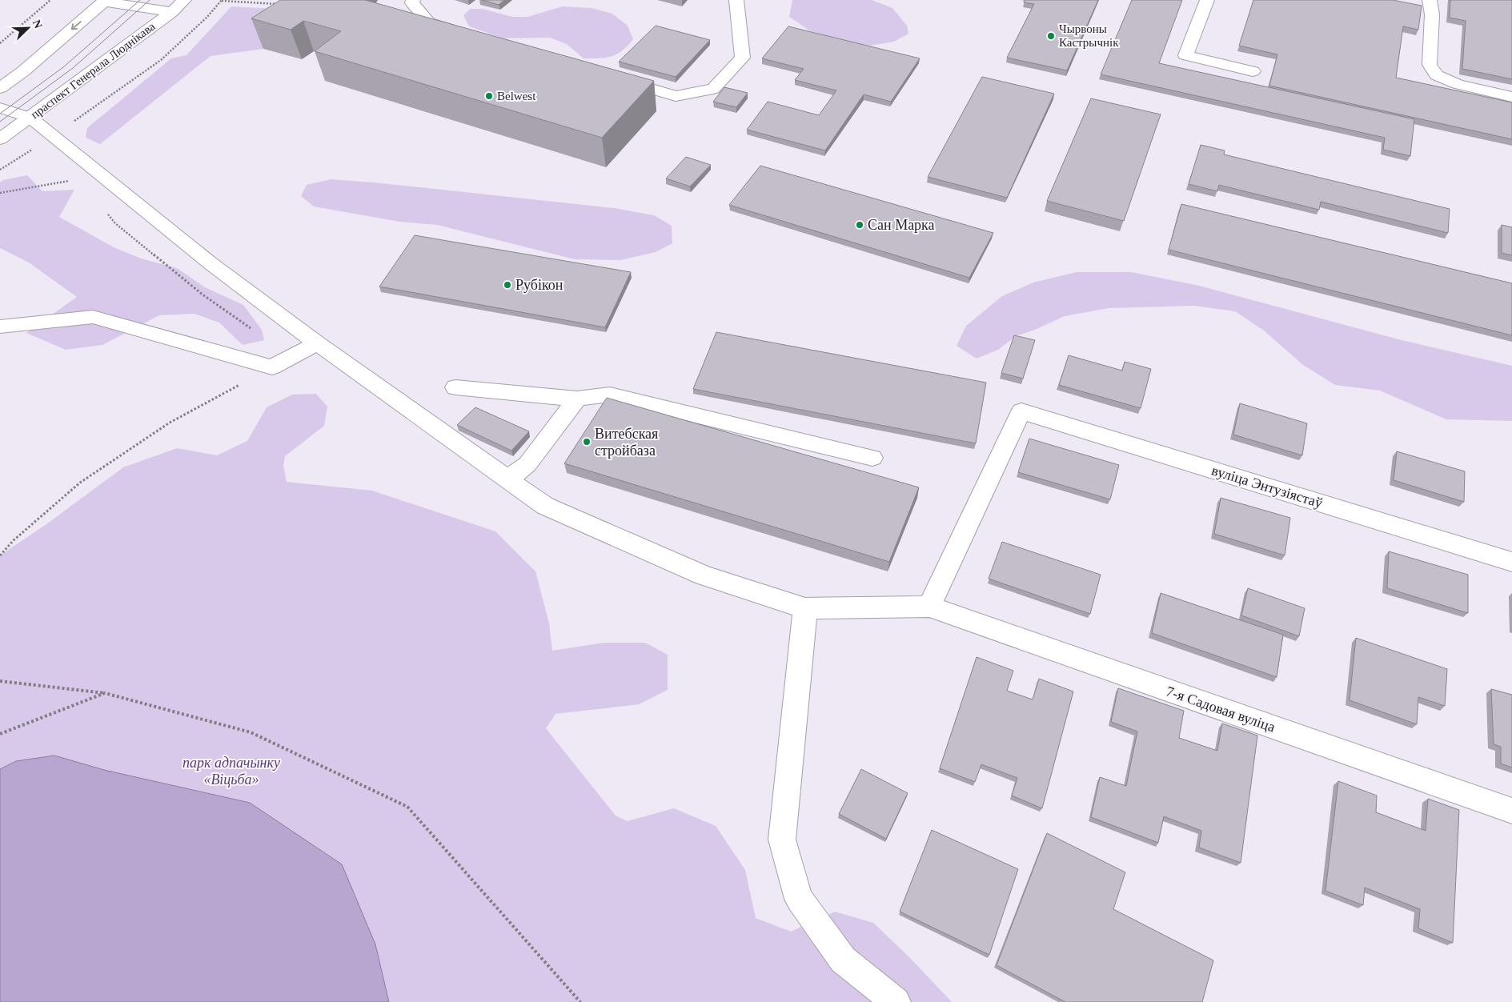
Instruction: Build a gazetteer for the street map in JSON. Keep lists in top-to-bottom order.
{
  "streets": {
    "street": ["праспект Генерала Люднікава", "вуліца Энтузіястаў", "7-я Садовая вуліца"]
  },
  "crossings": [
    ["вуліца Энтузіястаў", "7-я Садовая вуліца"]
  ],
  "parks": ["парк адпачынку «Віцьба»"],
  "places": [
    "Чырвоны Кастрычнік",
    "Belwest",
    "Сан Марка",
    "Рубікон",
    "Витебская стройбаза"
  ],
  "north": "top right"
}
